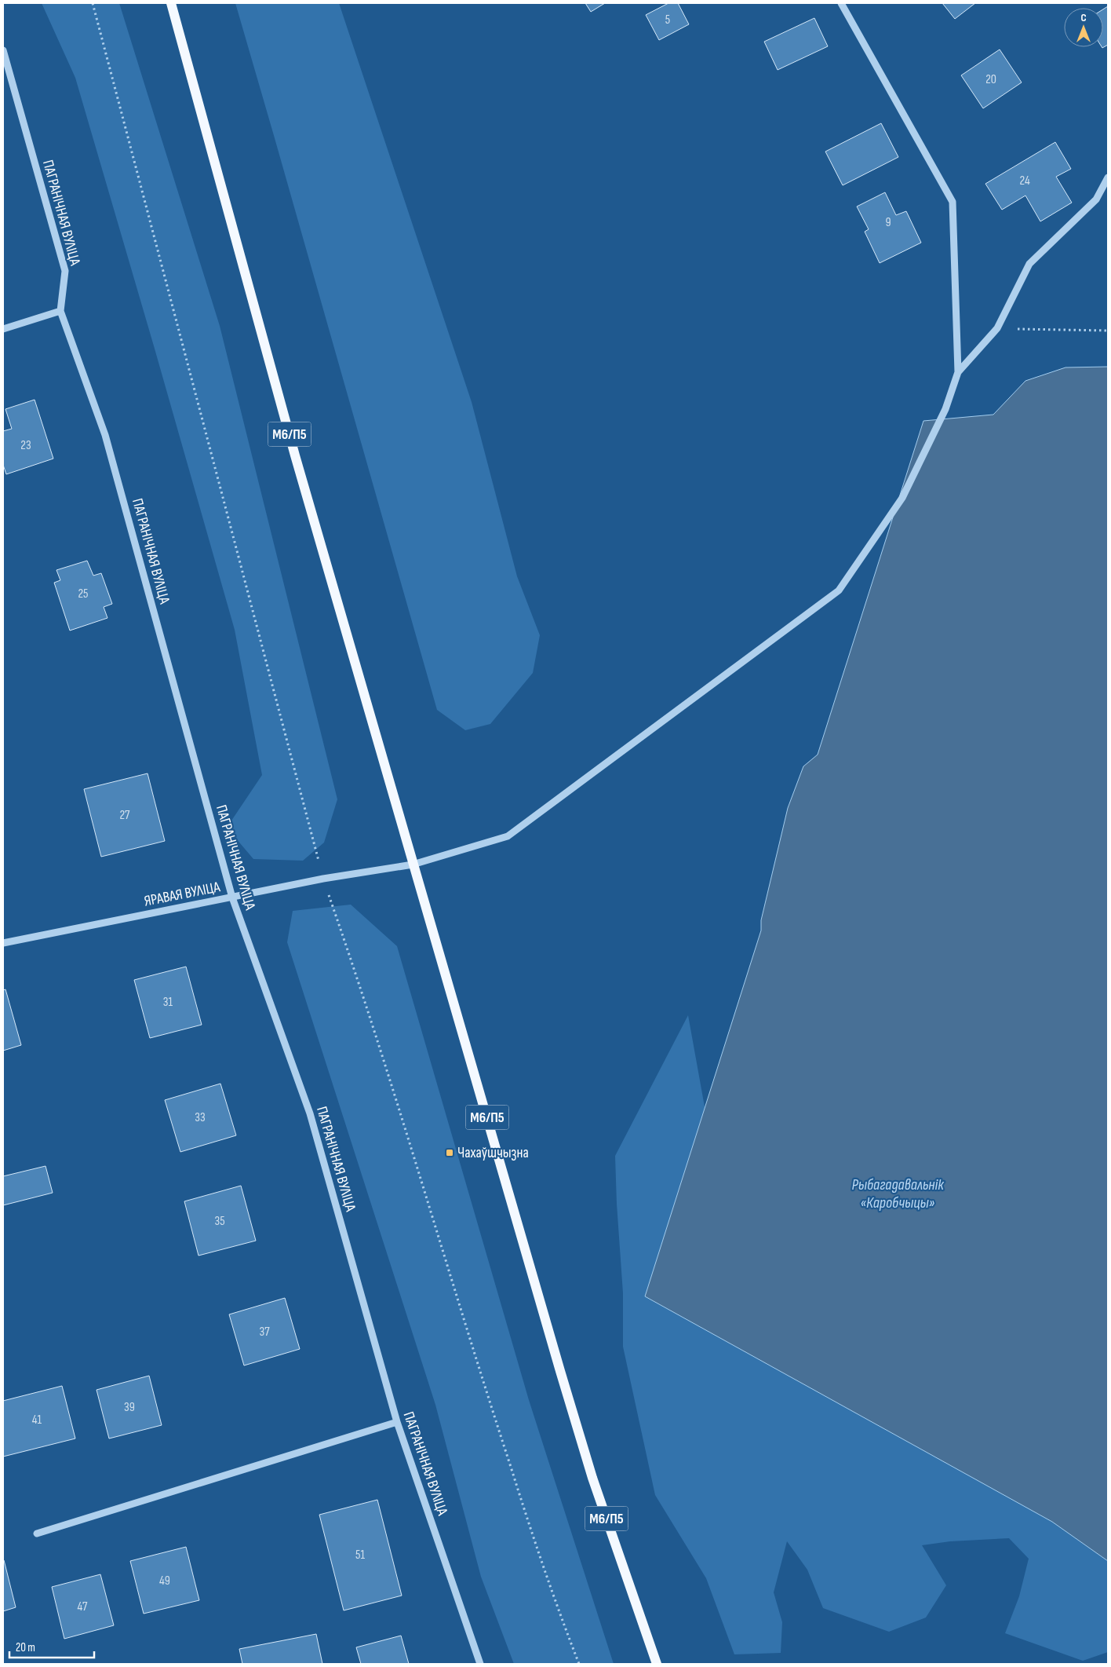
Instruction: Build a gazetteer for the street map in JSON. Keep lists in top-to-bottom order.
{
  "streets": {
    "main road": ["М6/П5"],
    "street": ["ПАГРАНІЧНАЯ ВУЛІЦА", "ЯРАВАЯ ВУЛІЦА"]
  },
  "crossings": [
    ["ПАГРАНІЧНАЯ ВУЛІЦА", "ЯРАВАЯ ВУЛІЦА"],
    ["М6/П5", "ЯРАВАЯ ВУЛІЦА"]
  ],
  "water": ["Рыбагадавальнік «Каробчыцы»"],
  "places": {
    "transit": ["Чахаўшчызна"]
  },
  "house_numbers": [
    "5",
    "20",
    "24",
    "9",
    "23",
    "25",
    "27",
    "31",
    "33",
    "35",
    "37",
    "39",
    "41",
    "51",
    "49",
    "47"
  ],
  "scale_bar": "20 m",
  "north": "top"
}
